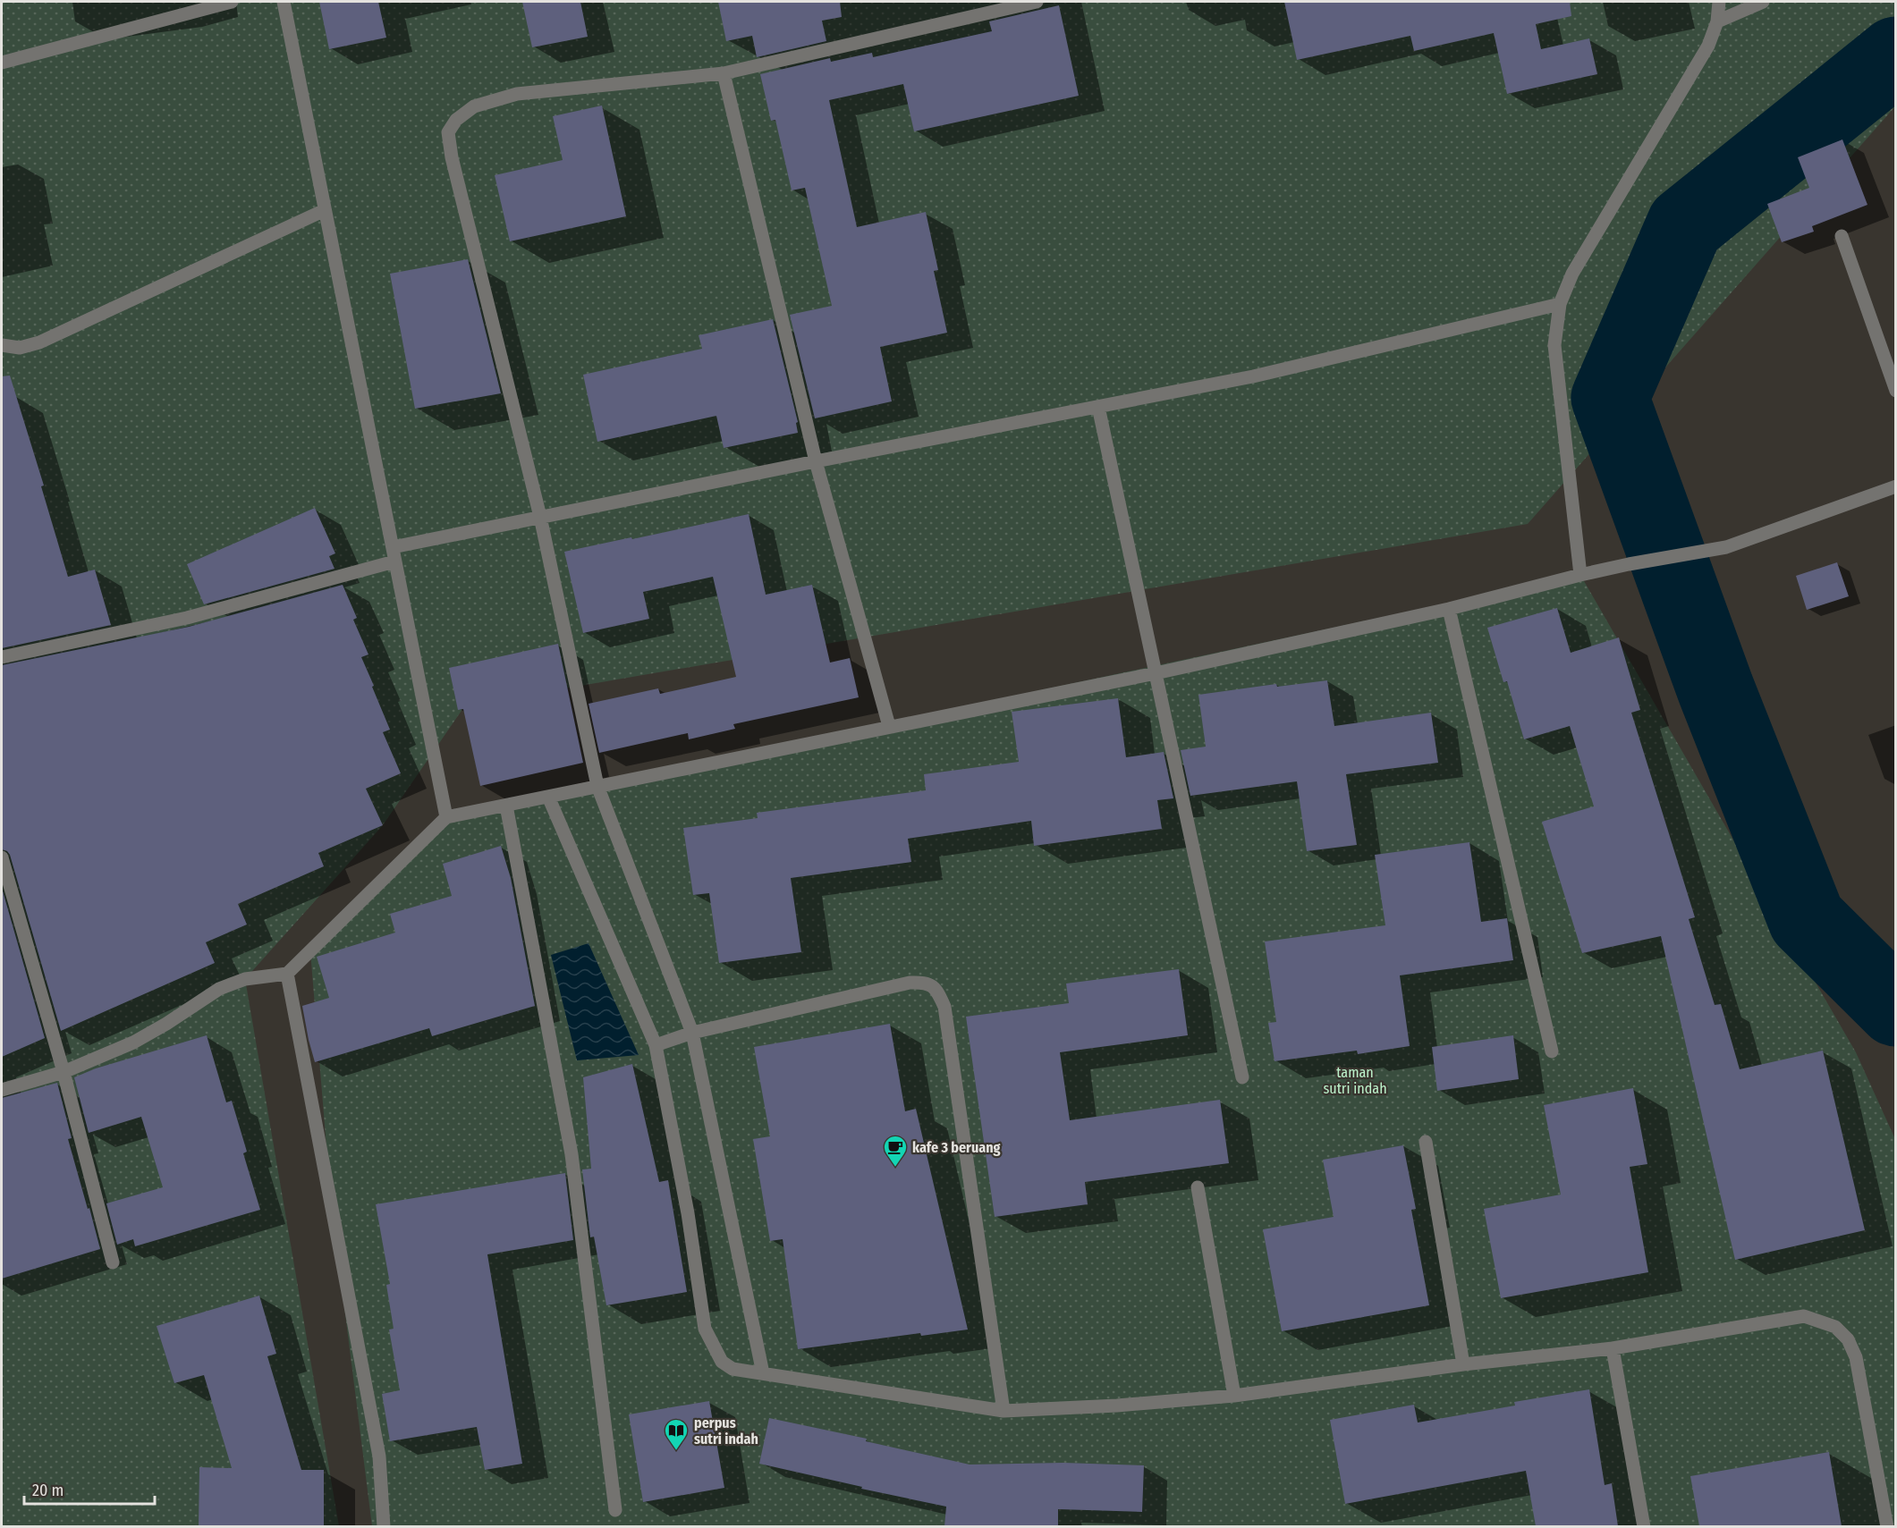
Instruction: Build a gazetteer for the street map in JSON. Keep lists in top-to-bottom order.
{
  "parks": ["taman sutri indah"],
  "places": {
    "cafe": ["kafe 3 beruang"],
    "library": ["perpus sutri indah"]
  },
  "scale_bar": "20 m"
}
